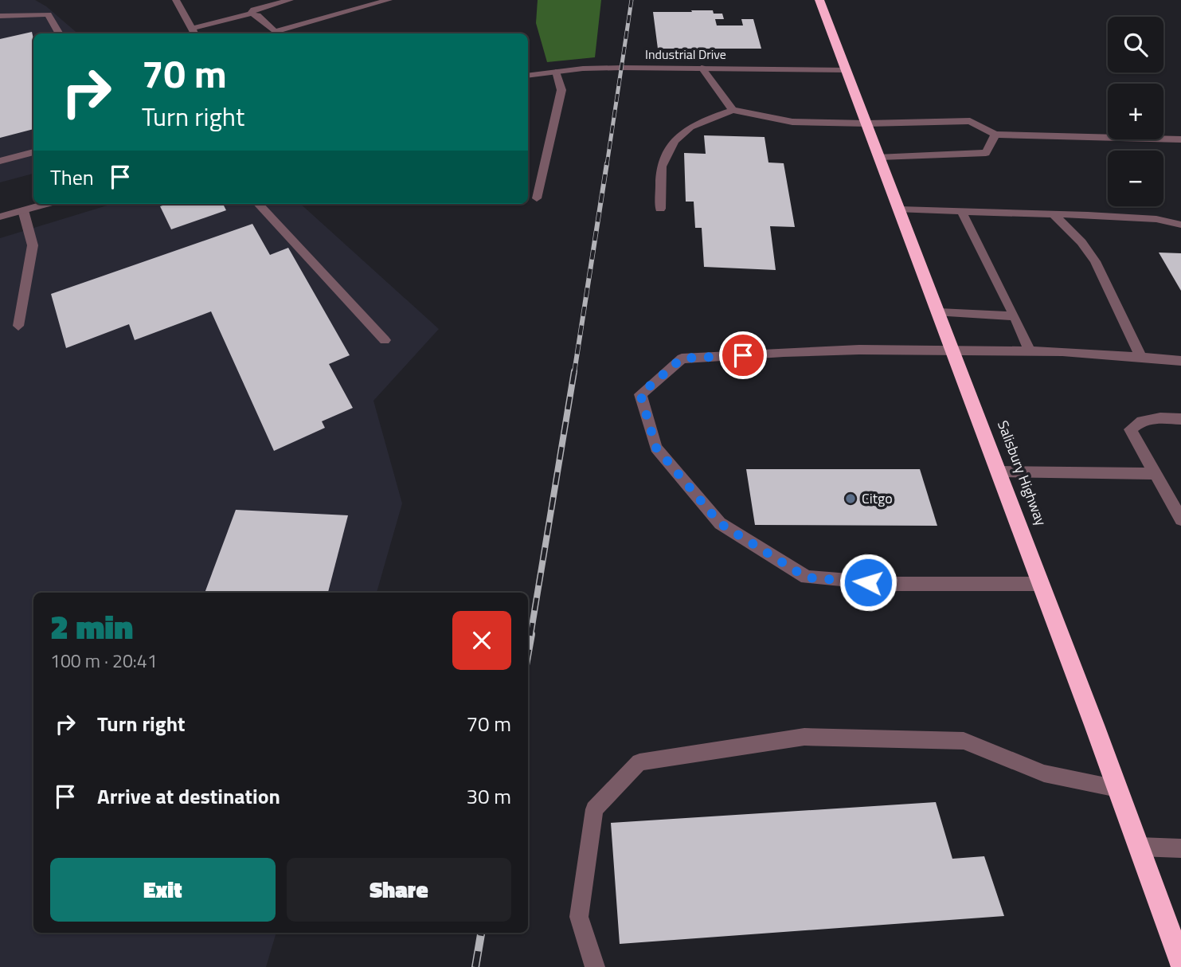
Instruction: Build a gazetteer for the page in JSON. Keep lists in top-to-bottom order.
{
  "streets": {
    "highway": ["Salisbury Highway"],
    "street": ["Industrial Drive"]
  },
  "crossings": [
    ["Industrial Drive", "Salisbury Highway"]
  ],
  "places": ["Citgo"],
  "page": {
    "map_buttons": ["+", "−"],
    "turn": ["70 m", "Turn right"],
    "then": "Then",
    "heading": ["2 min", "100 m · 20:41"],
    "list": [
      {
        "name": "Turn right",
        "value": "70 m"
      },
      {
        "name": "Arrive at destination",
        "value": "30 m"
      }
    ],
    "buttons": ["Exit", "Share"]
  }
}
